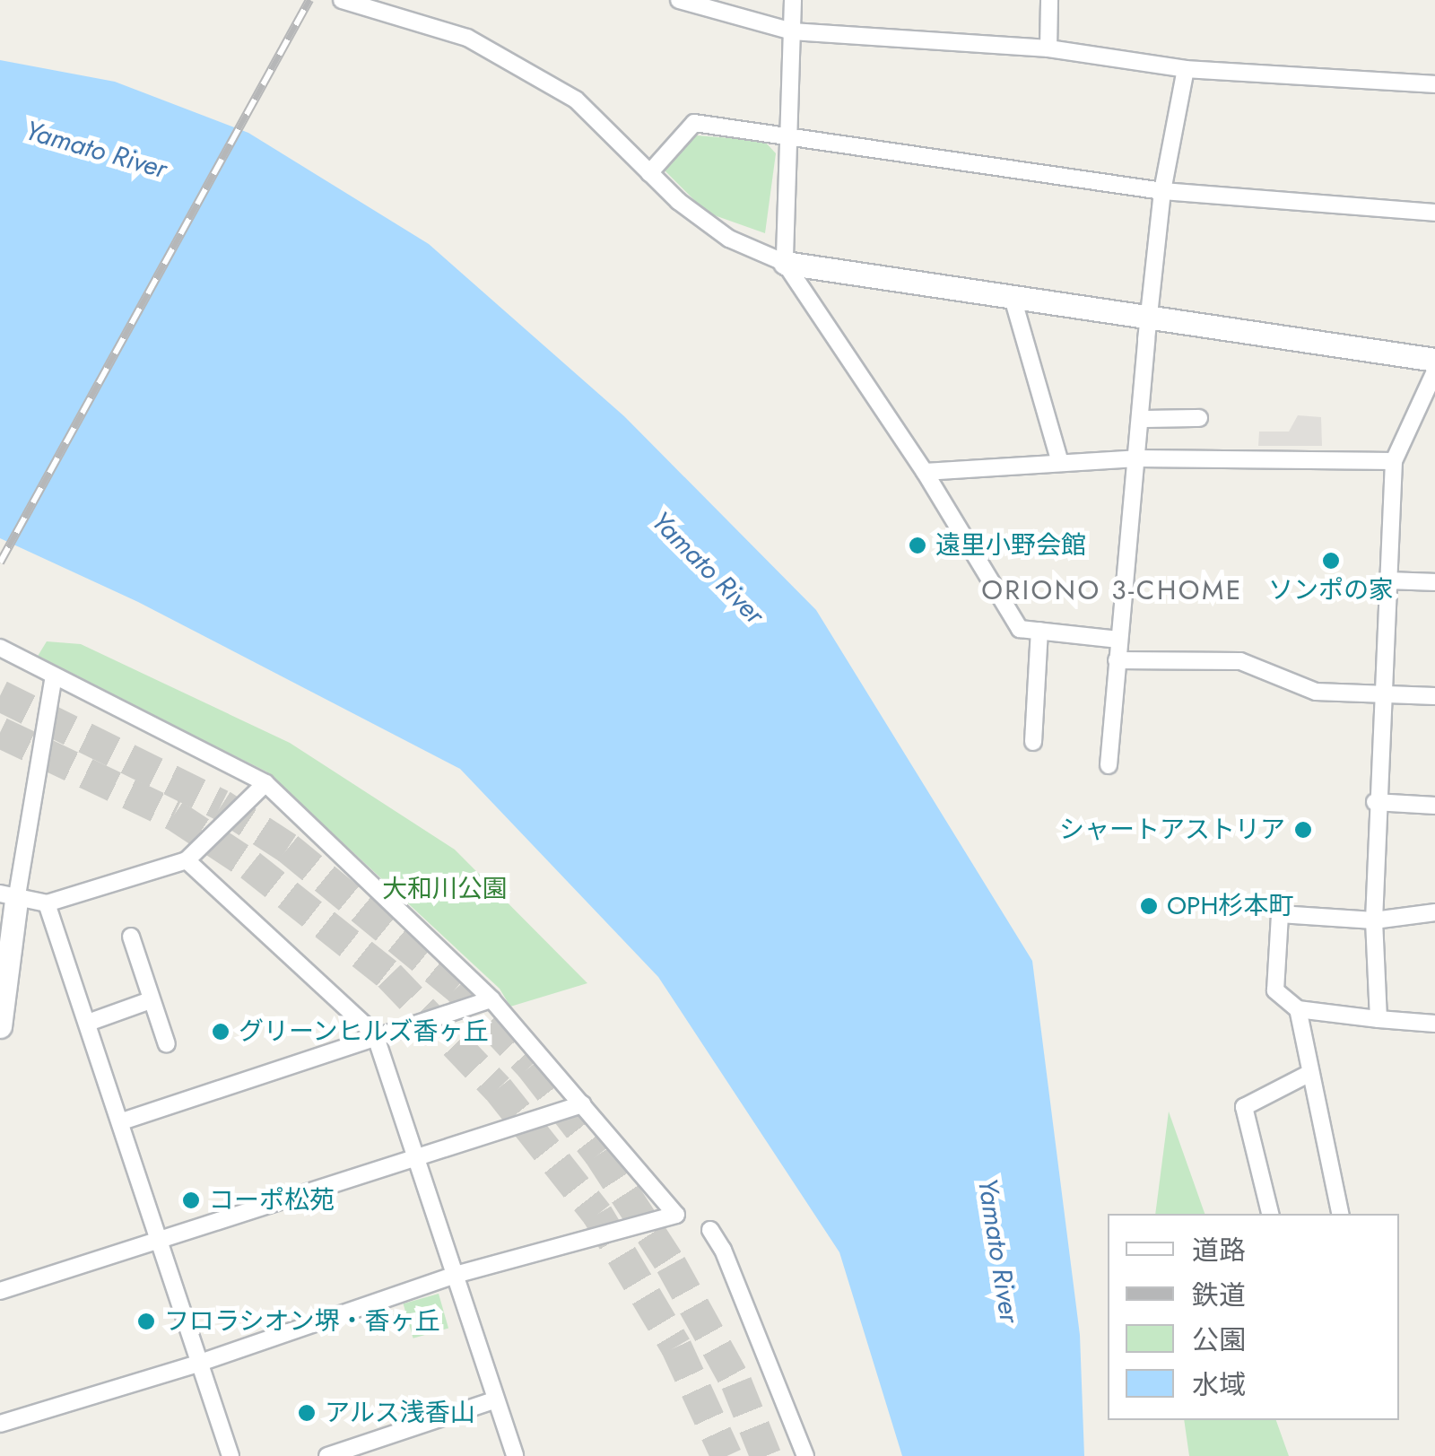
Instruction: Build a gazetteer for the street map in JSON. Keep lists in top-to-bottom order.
{
  "districts": ["ORIONO 3-CHOME"],
  "water": ["Yamato River"],
  "parks": ["大和川公園"],
  "places": [
    "遠里小野会館",
    "ソンポの家",
    "シャートアストリア",
    "OPH杉本町",
    "グリーンヒルズ香ヶ丘",
    "コーポ松苑",
    "フロラシオン堺・香ヶ丘",
    "アルス浅香山"
  ],
  "legend": [
    "道路",
    "鉄道",
    "公園",
    "水域"
  ]
}
